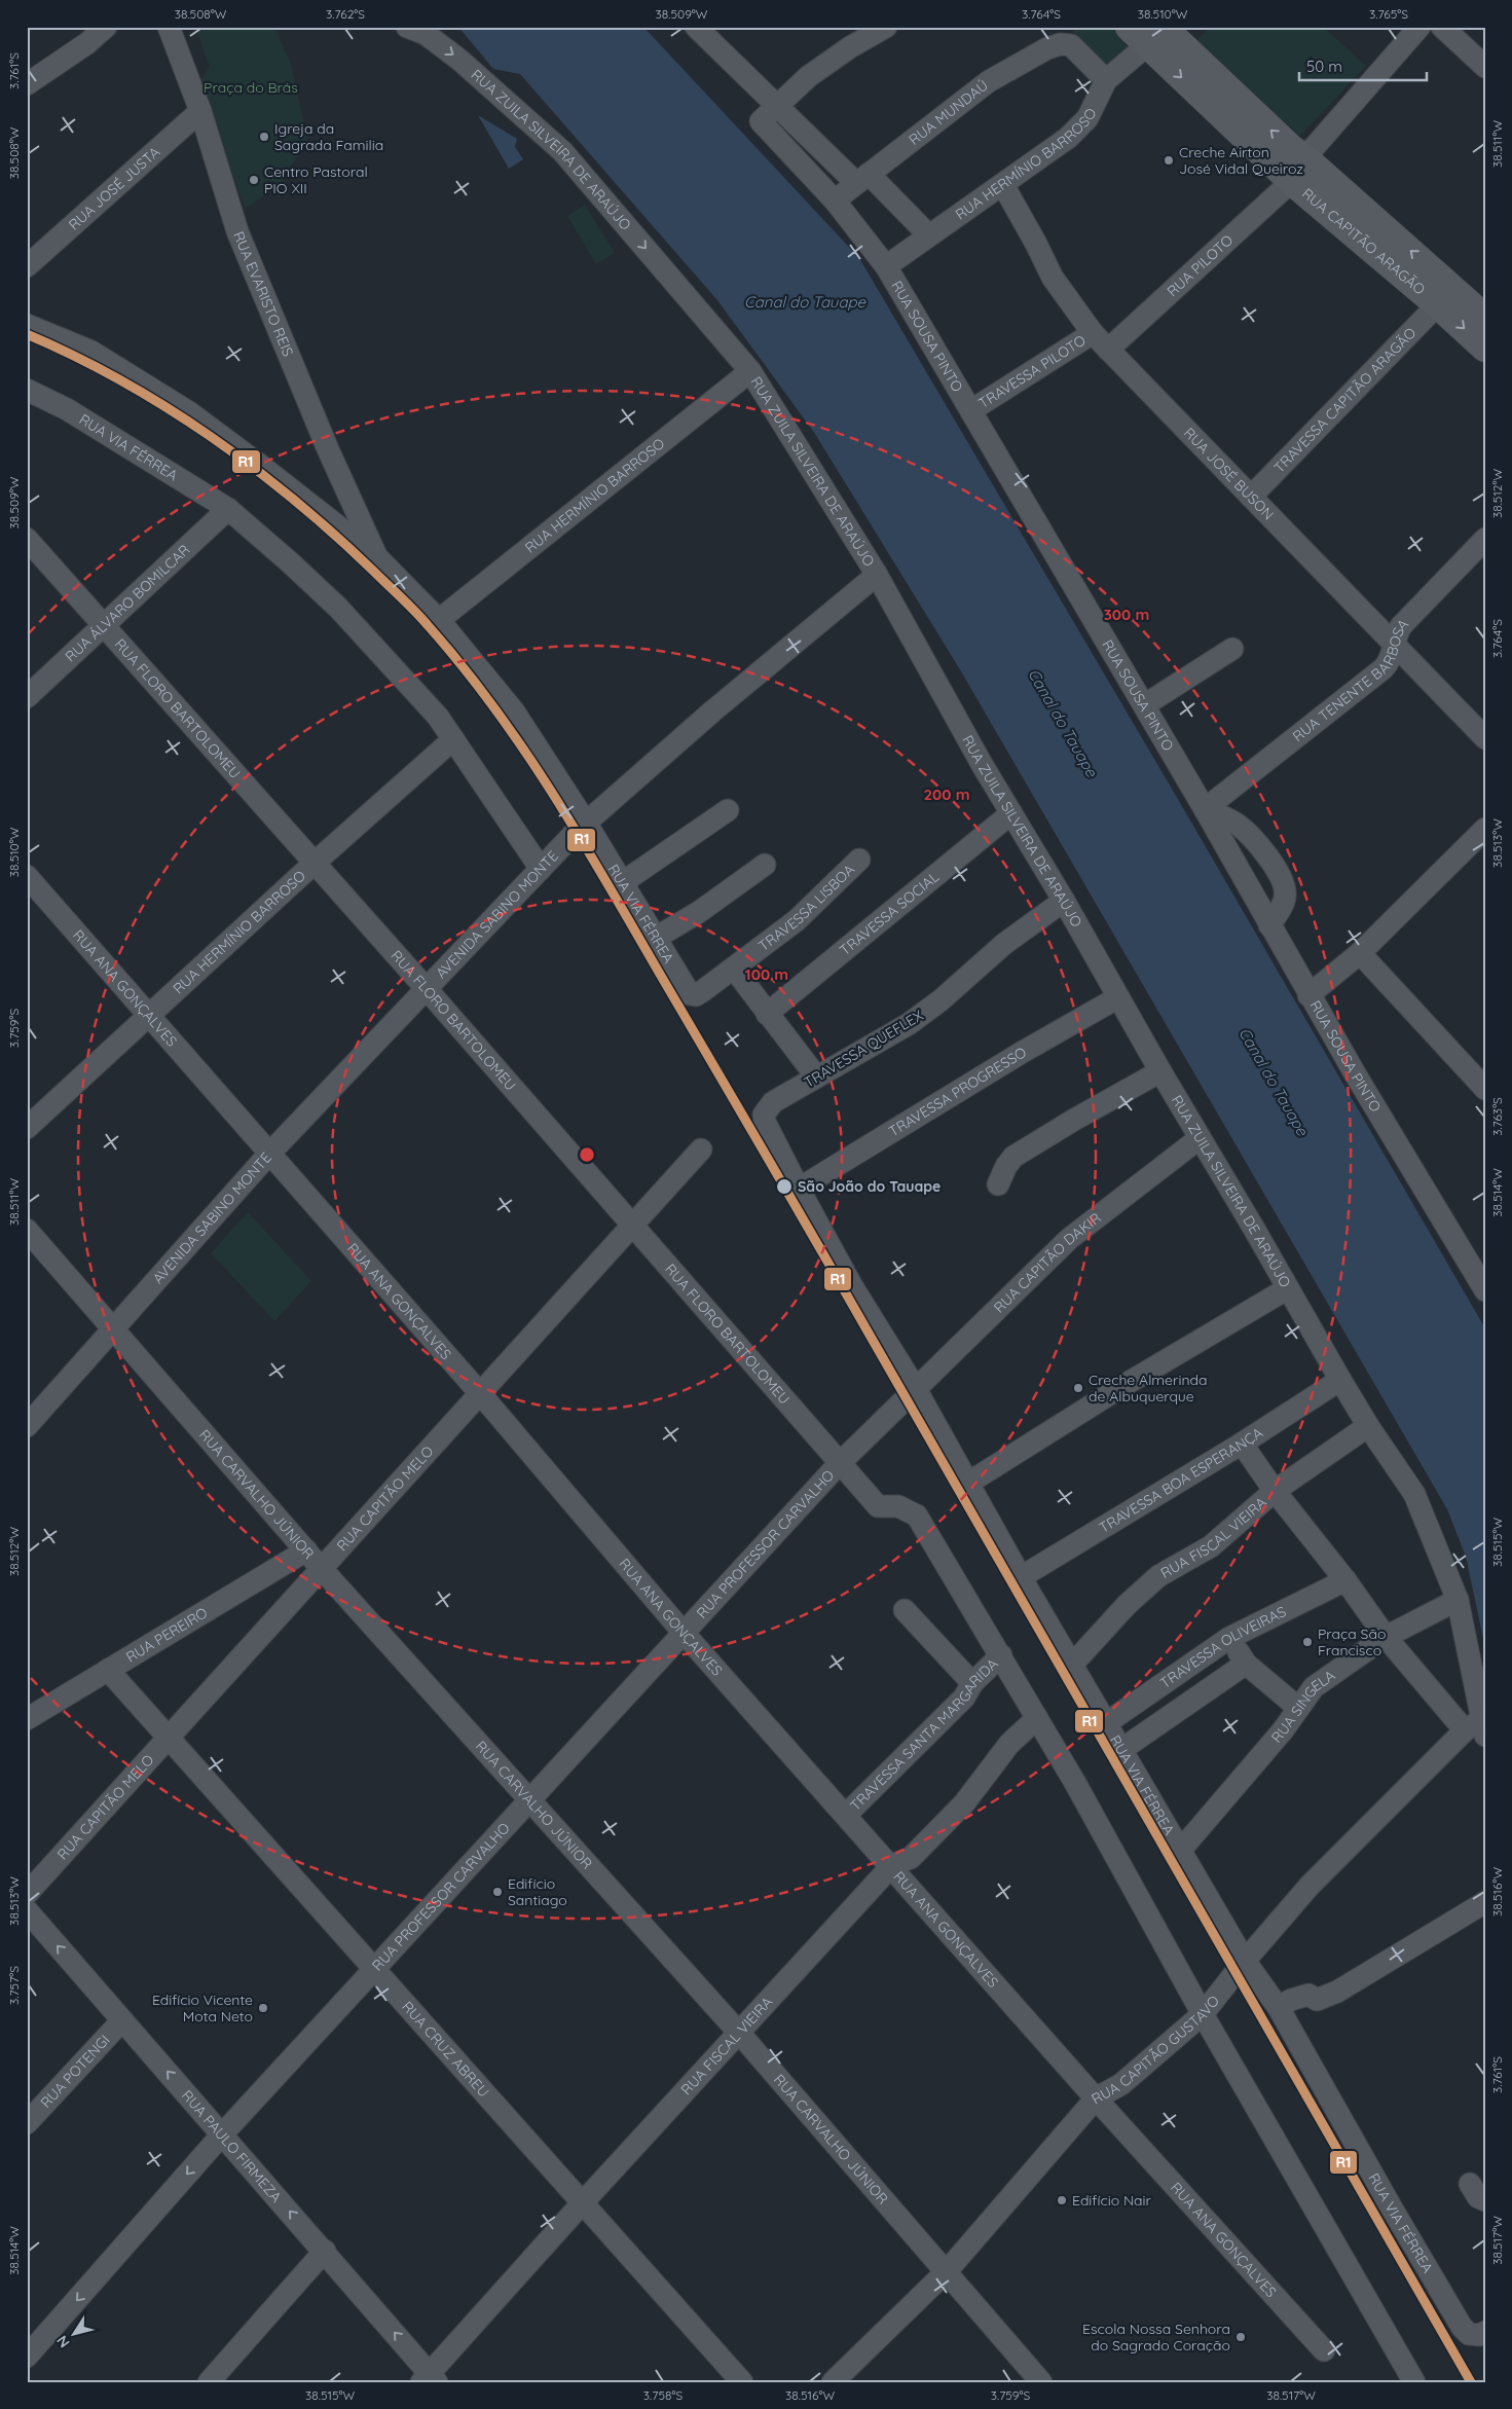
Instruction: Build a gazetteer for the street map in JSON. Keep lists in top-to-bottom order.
{
  "streets": {
    "main road": ["RUA CAPITÃO ARAGÃO"],
    "street": [
      "RUA MUNDAÚ",
      "RUA ZUILA SILVEIRA DE ARAÚJO",
      "RUA HERMÍNIO BARROSO",
      "RUA JOSÉ JUSTA",
      "RUA PILOTO",
      "RUA EVARISTO REIS",
      "RUA SOUSA PINTO",
      "TRAVESSA PILOTO",
      "TRAVESSA CAPITÃO ARAGÃO",
      "RUA VIA FÉRREA",
      "RUA JOSÉ BUSON",
      "RUA ÁLVARO BOMILCAR",
      "RUA TENENTE BARBOSA",
      "RUA FLORO BARTOLOMEU",
      "TRAVESSA LISBOA",
      "TRAVESSA SOCIAL",
      "AVENIDA SABINO MONTE",
      "RUA ANA GONÇALVES",
      "TRAVESSA QUEFLEX",
      "TRAVESSA PROGRESSO",
      "RUA CAPITÃO DAKIR",
      "TRAVESSA BOA ESPERANÇA",
      "RUA CARVALHO JÚNIOR",
      "RUA CAPITÃO MELO",
      "RUA FISCAL VIEIRA",
      "RUA PROFESSOR CARVALHO",
      "RUA PEREIRO",
      "TRAVESSA OLIVEIRAS",
      "RUA SINGELA",
      "TRAVESSA SANTA MARGARIDA",
      "RUA CRUZ ABREU",
      "RUA CAPITÃO GUSTAVO",
      "RUA POTENGI",
      "RUA PAULO FIRMEZA"
    ]
  },
  "crossings": [
    ["RUA MUNDAÚ", "RUA HERMÍNIO BARROSO"],
    ["RUA MUNDAÚ", "RUA SOUSA PINTO"],
    ["RUA ZUILA SILVEIRA DE ARAÚJO", "RUA HERMÍNIO BARROSO"],
    ["RUA ZUILA SILVEIRA DE ARAÚJO", "TRAVESSA SOCIAL"],
    ["RUA ZUILA SILVEIRA DE ARAÚJO", "AVENIDA SABINO MONTE"],
    ["RUA ZUILA SILVEIRA DE ARAÚJO", "TRAVESSA QUEFLEX"],
    ["RUA ZUILA SILVEIRA DE ARAÚJO", "TRAVESSA PROGRESSO"],
    ["RUA ZUILA SILVEIRA DE ARAÚJO", "RUA CAPITÃO DAKIR"],
    ["RUA ZUILA SILVEIRA DE ARAÚJO", "TRAVESSA BOA ESPERANÇA"],
    ["RUA ZUILA SILVEIRA DE ARAÚJO", "RUA FISCAL VIEIRA"],
    ["RUA ZUILA SILVEIRA DE ARAÚJO", "RUA SINGELA"],
    ["RUA ZUILA SILVEIRA DE ARAÚJO", "RUA CAPITÃO GUSTAVO"],
    ["RUA HERMÍNIO BARROSO", "RUA CAPITÃO ARAGÃO"],
    ["RUA HERMÍNIO BARROSO", "RUA SOUSA PINTO"],
    ["RUA HERMÍNIO BARROSO", "RUA VIA FÉRREA"],
    ["RUA HERMÍNIO BARROSO", "RUA JOSÉ BUSON"],
    ["RUA HERMÍNIO BARROSO", "RUA FLORO BARTOLOMEU"],
    ["RUA HERMÍNIO BARROSO", "RUA ANA GONÇALVES"],
    ["RUA JOSÉ JUSTA", "RUA EVARISTO REIS"],
    ["RUA CAPITÃO ARAGÃO", "RUA PILOTO"],
    ["RUA CAPITÃO ARAGÃO", "TRAVESSA CAPITÃO ARAGÃO"],
    ["RUA PILOTO", "RUA JOSÉ BUSON"],
    ["RUA SOUSA PINTO", "TRAVESSA PILOTO"],
    ["RUA SOUSA PINTO", "RUA TENENTE BARBOSA"],
    ["TRAVESSA PILOTO", "RUA JOSÉ BUSON"],
    ["TRAVESSA CAPITÃO ARAGÃO", "RUA JOSÉ BUSON"],
    ["RUA VIA FÉRREA", "RUA ÁLVARO BOMILCAR"],
    ["RUA VIA FÉRREA", "TRAVESSA LISBOA"],
    ["RUA VIA FÉRREA", "AVENIDA SABINO MONTE"],
    ["RUA VIA FÉRREA", "TRAVESSA QUEFLEX"],
    ["RUA VIA FÉRREA", "TRAVESSA PROGRESSO"],
    ["RUA VIA FÉRREA", "RUA CAPITÃO DAKIR"],
    ["RUA VIA FÉRREA", "TRAVESSA BOA ESPERANÇA"],
    ["RUA VIA FÉRREA", "RUA FISCAL VIEIRA"],
    ["RUA VIA FÉRREA", "RUA PROFESSOR CARVALHO"],
    ["RUA VIA FÉRREA", "TRAVESSA OLIVEIRAS"],
    ["RUA VIA FÉRREA", "RUA SINGELA"],
    ["RUA VIA FÉRREA", "RUA CAPITÃO GUSTAVO"],
    ["RUA JOSÉ BUSON", "RUA TENENTE BARBOSA"],
    ["RUA ÁLVARO BOMILCAR", "RUA FLORO BARTOLOMEU"],
    ["RUA FLORO BARTOLOMEU", "AVENIDA SABINO MONTE"],
    ["RUA FLORO BARTOLOMEU", "RUA CAPITÃO MELO"],
    ["RUA FLORO BARTOLOMEU", "RUA PROFESSOR CARVALHO"],
    ["RUA FLORO BARTOLOMEU", "TRAVESSA SANTA MARGARIDA"],
    ["AVENIDA SABINO MONTE", "RUA ANA GONÇALVES"],
    ["AVENIDA SABINO MONTE", "RUA CARVALHO JÚNIOR"],
    ["RUA ANA GONÇALVES", "RUA CAPITÃO MELO"],
    ["RUA ANA GONÇALVES", "RUA FISCAL VIEIRA"],
    ["RUA ANA GONÇALVES", "RUA PROFESSOR CARVALHO"],
    ["RUA ANA GONÇALVES", "TRAVESSA SANTA MARGARIDA"],
    ["RUA ANA GONÇALVES", "RUA CAPITÃO GUSTAVO"],
    ["RUA CAPITÃO DAKIR", "RUA PROFESSOR CARVALHO"],
    ["RUA CARVALHO JÚNIOR", "RUA CAPITÃO MELO"],
    ["RUA CARVALHO JÚNIOR", "RUA FISCAL VIEIRA"],
    ["RUA CARVALHO JÚNIOR", "RUA PROFESSOR CARVALHO"],
    ["RUA CARVALHO JÚNIOR", "RUA PEREIRO"],
    ["RUA CARVALHO JÚNIOR", "RUA CAPITÃO GUSTAVO"],
    ["RUA CAPITÃO MELO", "RUA CRUZ ABREU"],
    ["RUA FISCAL VIEIRA", "RUA CRUZ ABREU"],
    ["RUA FISCAL VIEIRA", "RUA PAULO FIRMEZA"],
    ["RUA PROFESSOR CARVALHO", "RUA CRUZ ABREU"],
    ["RUA PROFESSOR CARVALHO", "RUA PAULO FIRMEZA"],
    ["RUA PEREIRO", "RUA CRUZ ABREU"],
    ["RUA POTENGI", "RUA PAULO FIRMEZA"]
  ],
  "one_way": ["RUA PAULO FIRMEZA"],
  "water": ["Canal do Tauape"],
  "parks": ["Praça do Brás"],
  "places": [
    "Igreja da Sagrada Familia",
    "Creche Airton José Vidal Queiroz",
    "Centro Pastoral PIO XII",
    "São João do Tauape",
    "Creche Almerinda de Albuquerque",
    "Praça São Francisco",
    "Edifício Santiago",
    "Edifício Vicente Mota Neto",
    "Edifício Nair",
    "Escola Nossa Senhora do Sagrado Coração"
  ],
  "lines": ["transit line R1"],
  "scale_bar": "50 m",
  "north": "bottom left",
  "coordinates": [
    "38.508°W",
    "3.762°S",
    "38.509°W",
    "3.764°S",
    "38.510°W",
    "3.765°S",
    "3.761°S",
    "38.511°W",
    "38.512°W",
    "38.513°W",
    "3.759°S",
    "3.763°S",
    "38.514°W",
    "38.515°W",
    "38.516°W",
    "3.757°S",
    "38.517°W",
    "3.758°S"
  ],
  "rings": ["300 m", "200 m", "100 m"]
}
